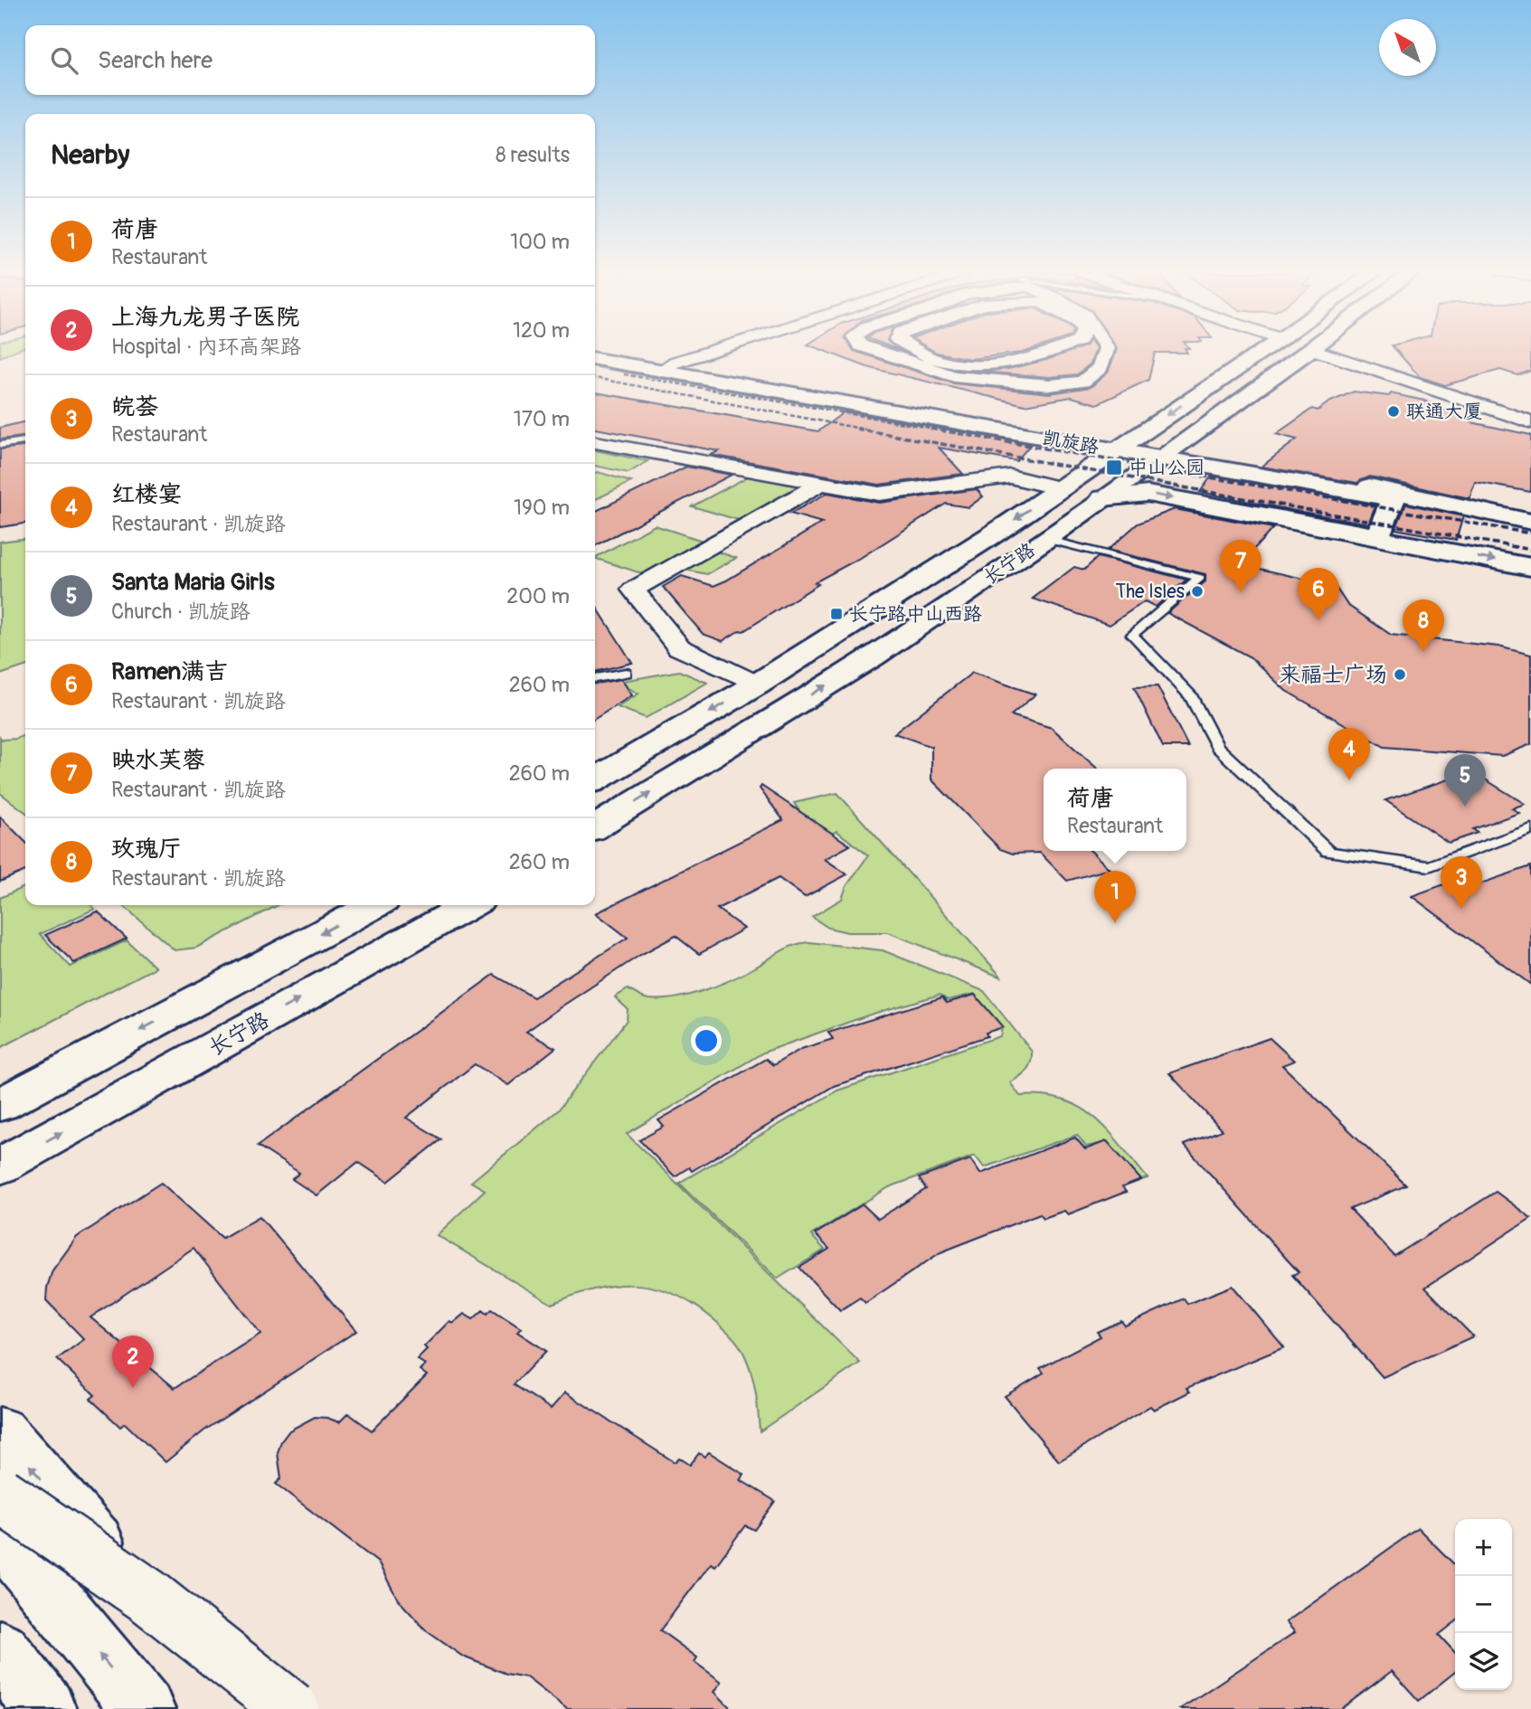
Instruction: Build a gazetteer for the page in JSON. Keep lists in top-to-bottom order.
{
  "streets": {
    "main road": ["凯旋路", "长宁路"]
  },
  "crossings": [
    ["凯旋路", "长宁路"]
  ],
  "places": {
    "other": ["联通大厦", "The Isles", "来福士广场"],
    "transit": ["中山公园", "长宁路中山西路"]
  },
  "north": "top left",
  "page": {
    "search": "Search here",
    "heading": ["Nearby", "8 results"],
    "list": [
      {
        "mark": "1",
        "name": "荷唐",
        "note": "Restaurant",
        "value": "100 m"
      },
      {
        "mark": "2",
        "name": "上海九龙男子医院",
        "note": "Hospital · 内环高架路",
        "value": "120 m"
      },
      {
        "mark": "3",
        "name": "皖荟",
        "note": "Restaurant",
        "value": "170 m"
      },
      {
        "mark": "4",
        "name": "红楼宴",
        "note": "Restaurant · 凯旋路",
        "value": "190 m"
      },
      {
        "mark": "5",
        "name": "Santa Maria Girls",
        "note": "Church · 凯旋路",
        "value": "200 m"
      },
      {
        "mark": "6",
        "name": "Ramen满吉",
        "note": "Restaurant · 凯旋路",
        "value": "260 m"
      },
      {
        "mark": "7",
        "name": "映水芙蓉",
        "note": "Restaurant · 凯旋路",
        "value": "260 m"
      },
      {
        "mark": "8",
        "name": "玫瑰厅",
        "note": "Restaurant · 凯旋路",
        "value": "260 m"
      }
    ],
    "pins": [
      "7",
      "6",
      "8",
      "4",
      "5",
      "3",
      "1",
      "2"
    ],
    "popup": ["荷唐", "Restaurant"],
    "map_buttons": ["+", "−"]
  }
}
